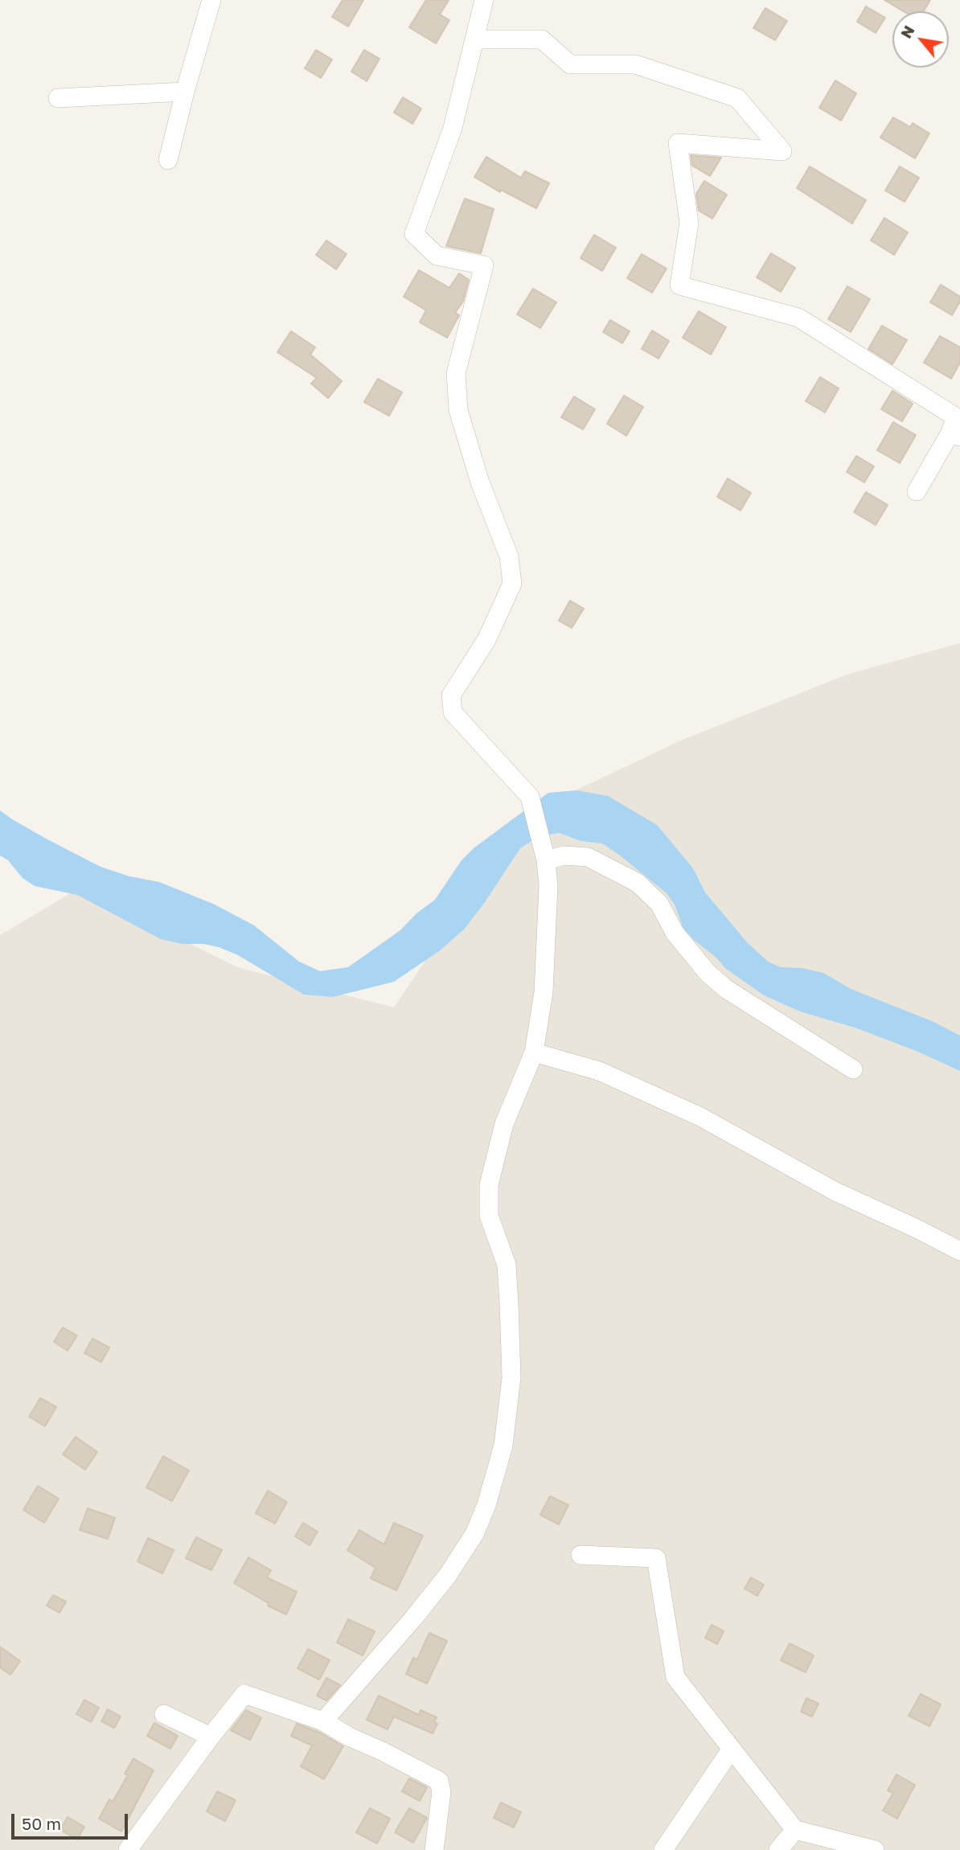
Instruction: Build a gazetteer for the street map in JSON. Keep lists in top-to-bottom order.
{
  "scale_bar": "50 m",
  "north": "top left"
}
